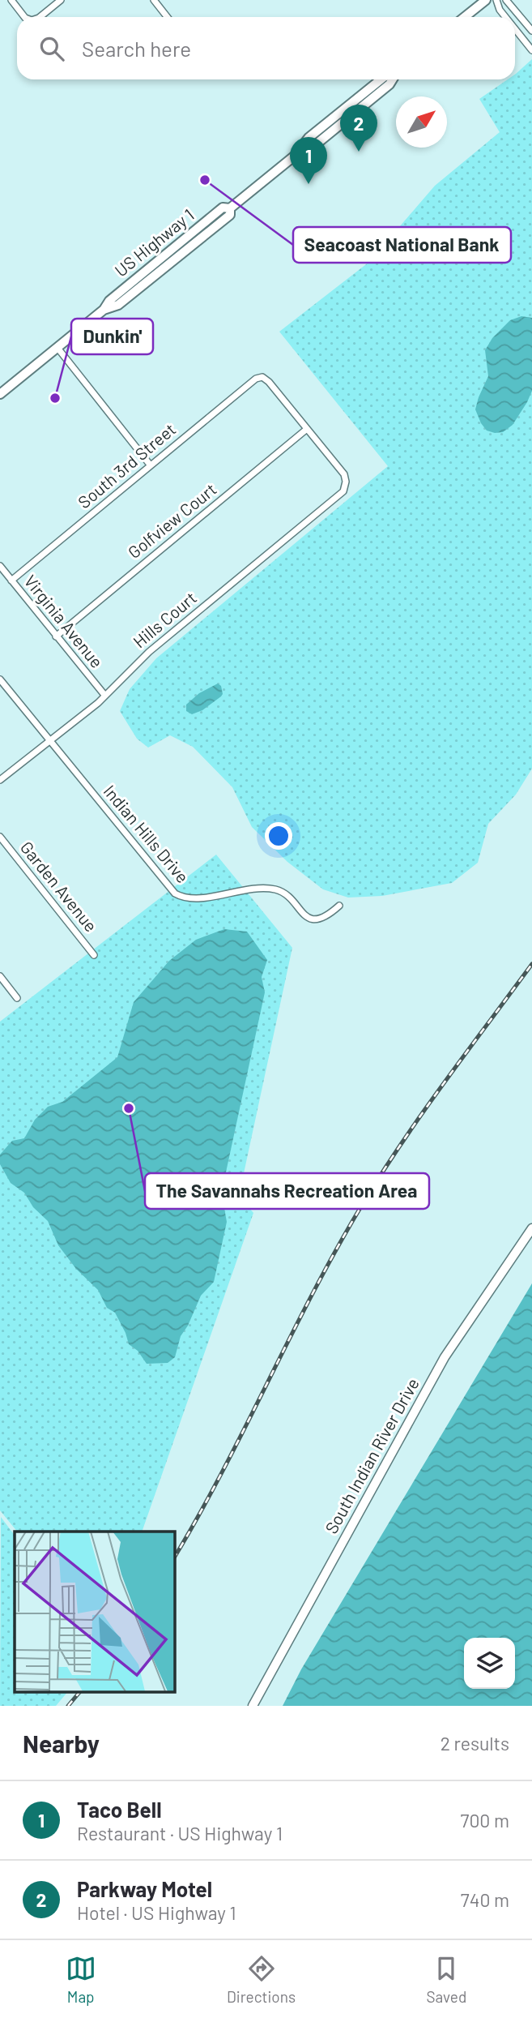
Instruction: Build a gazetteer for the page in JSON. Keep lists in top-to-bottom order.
{
  "streets": {
    "main road": ["US Highway 1", "South Indian River Drive"],
    "street": [
      "South 3rd Street",
      "Golfview Court",
      "Hills Court",
      "Virginia Avenue",
      "Indian Hills Drive",
      "Garden Avenue"
    ]
  },
  "crossings": [
    ["South 3rd Street", "Golfview Court"],
    ["South 3rd Street", "Hills Court"],
    ["South 3rd Street", "Virginia Avenue"],
    ["Golfview Court", "Hills Court"],
    ["Golfview Court", "Virginia Avenue"],
    ["Hills Court", "Virginia Avenue"],
    ["Hills Court", "Indian Hills Drive"]
  ],
  "places": ["Seacoast National Bank", "Dunkin'", "The Savannahs Recreation Area"],
  "north": "top right",
  "page": {
    "search": "Search here",
    "pins": ["2", "1"],
    "heading": ["Nearby", "2 results"],
    "list": [
      {
        "mark": "1",
        "name": "Taco Bell",
        "note": "Restaurant · US Highway 1",
        "value": "700 m"
      },
      {
        "mark": "2",
        "name": "Parkway Motel",
        "note": "Hotel · US Highway 1",
        "value": "740 m"
      }
    ],
    "nav": ["Map", "Directions", "Saved"]
  }
}
